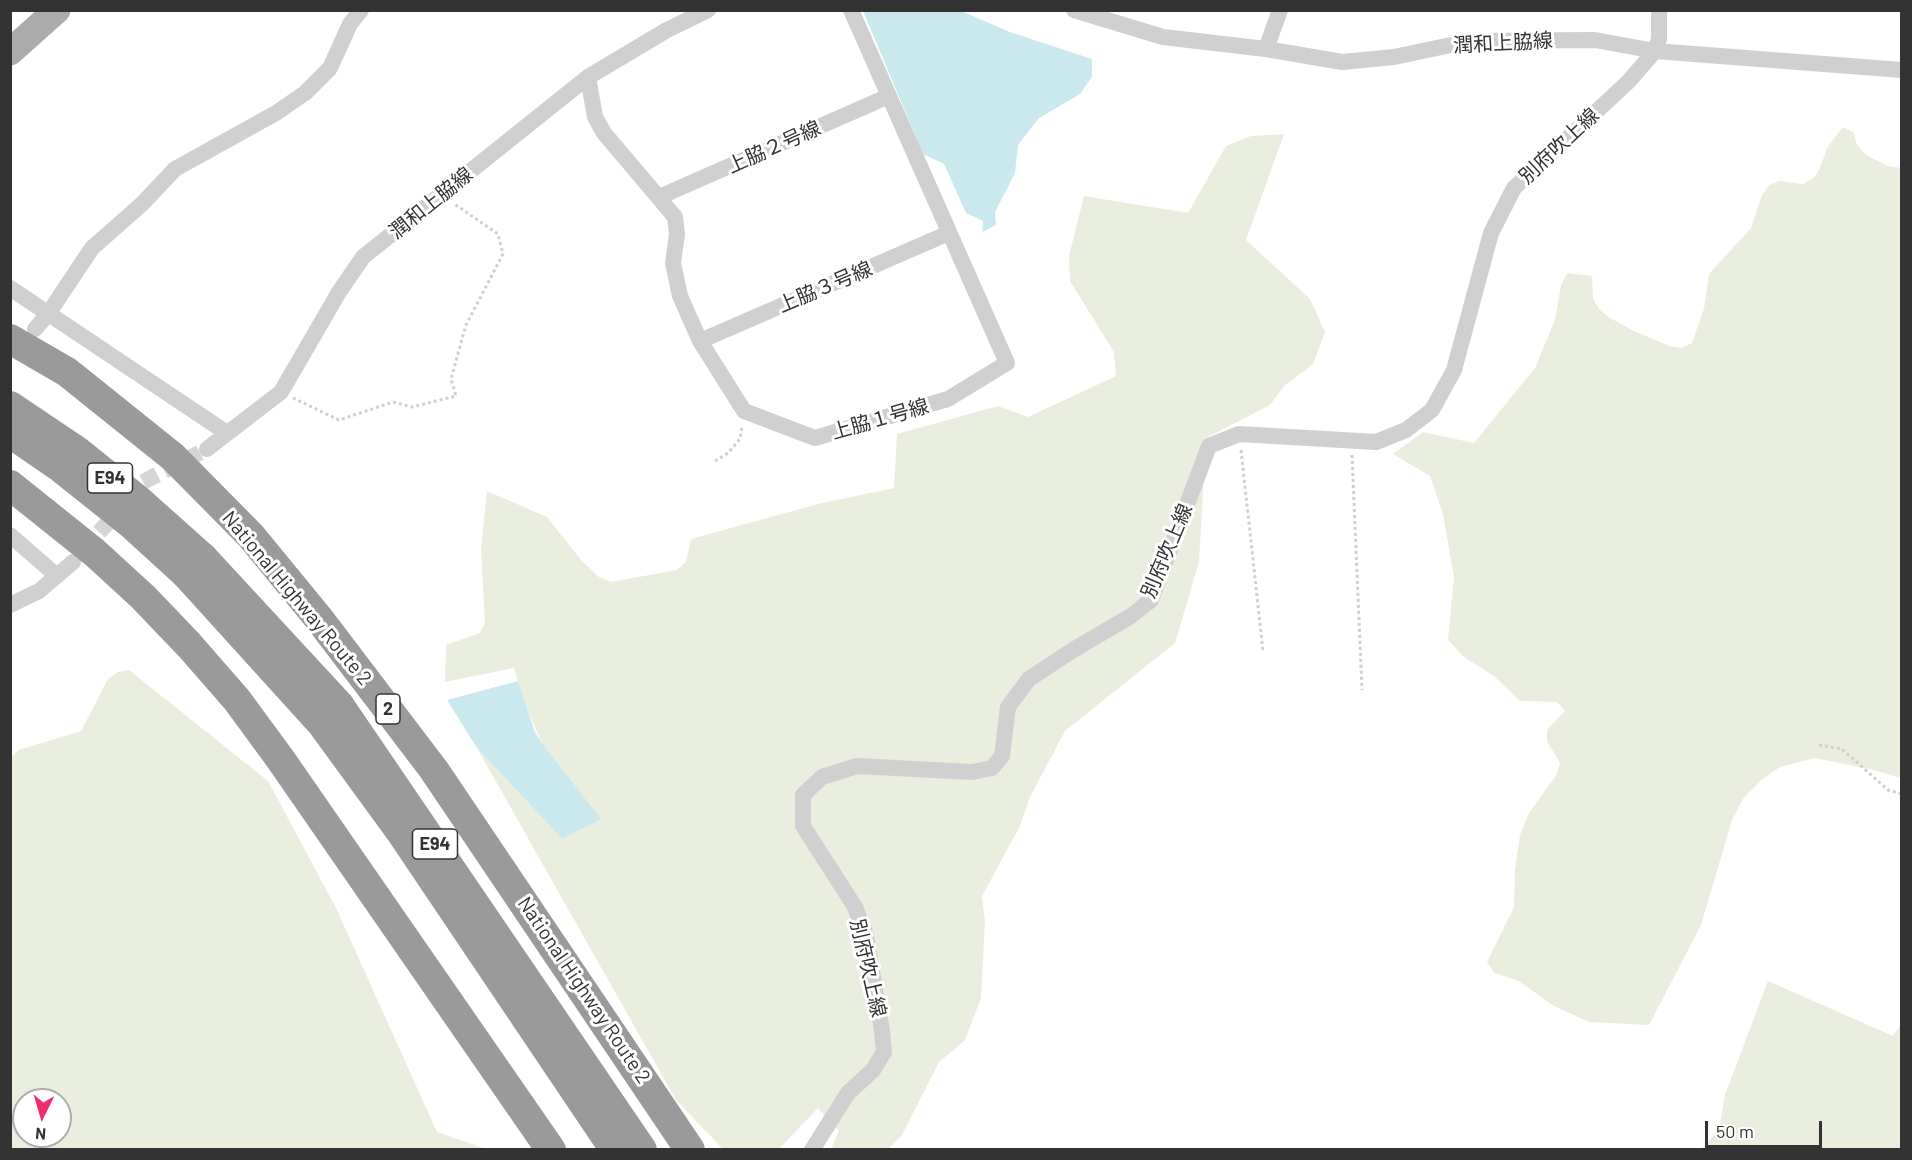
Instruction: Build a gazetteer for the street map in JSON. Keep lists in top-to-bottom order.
{
  "streets": {
    "highway": ["E94", "National Highway Route 2", "2"],
    "street": [
      "潤和上脇線",
      "別府吹上線",
      "上脇２号線",
      "上脇３号線",
      "上脇１号線"
    ]
  },
  "crossings": [
    ["潤和上脇線", "別府吹上線"],
    ["上脇２号線", "上脇１号線"],
    ["上脇３号線", "上脇１号線"]
  ],
  "scale_bar": "50 m",
  "north": "bottom"
}
